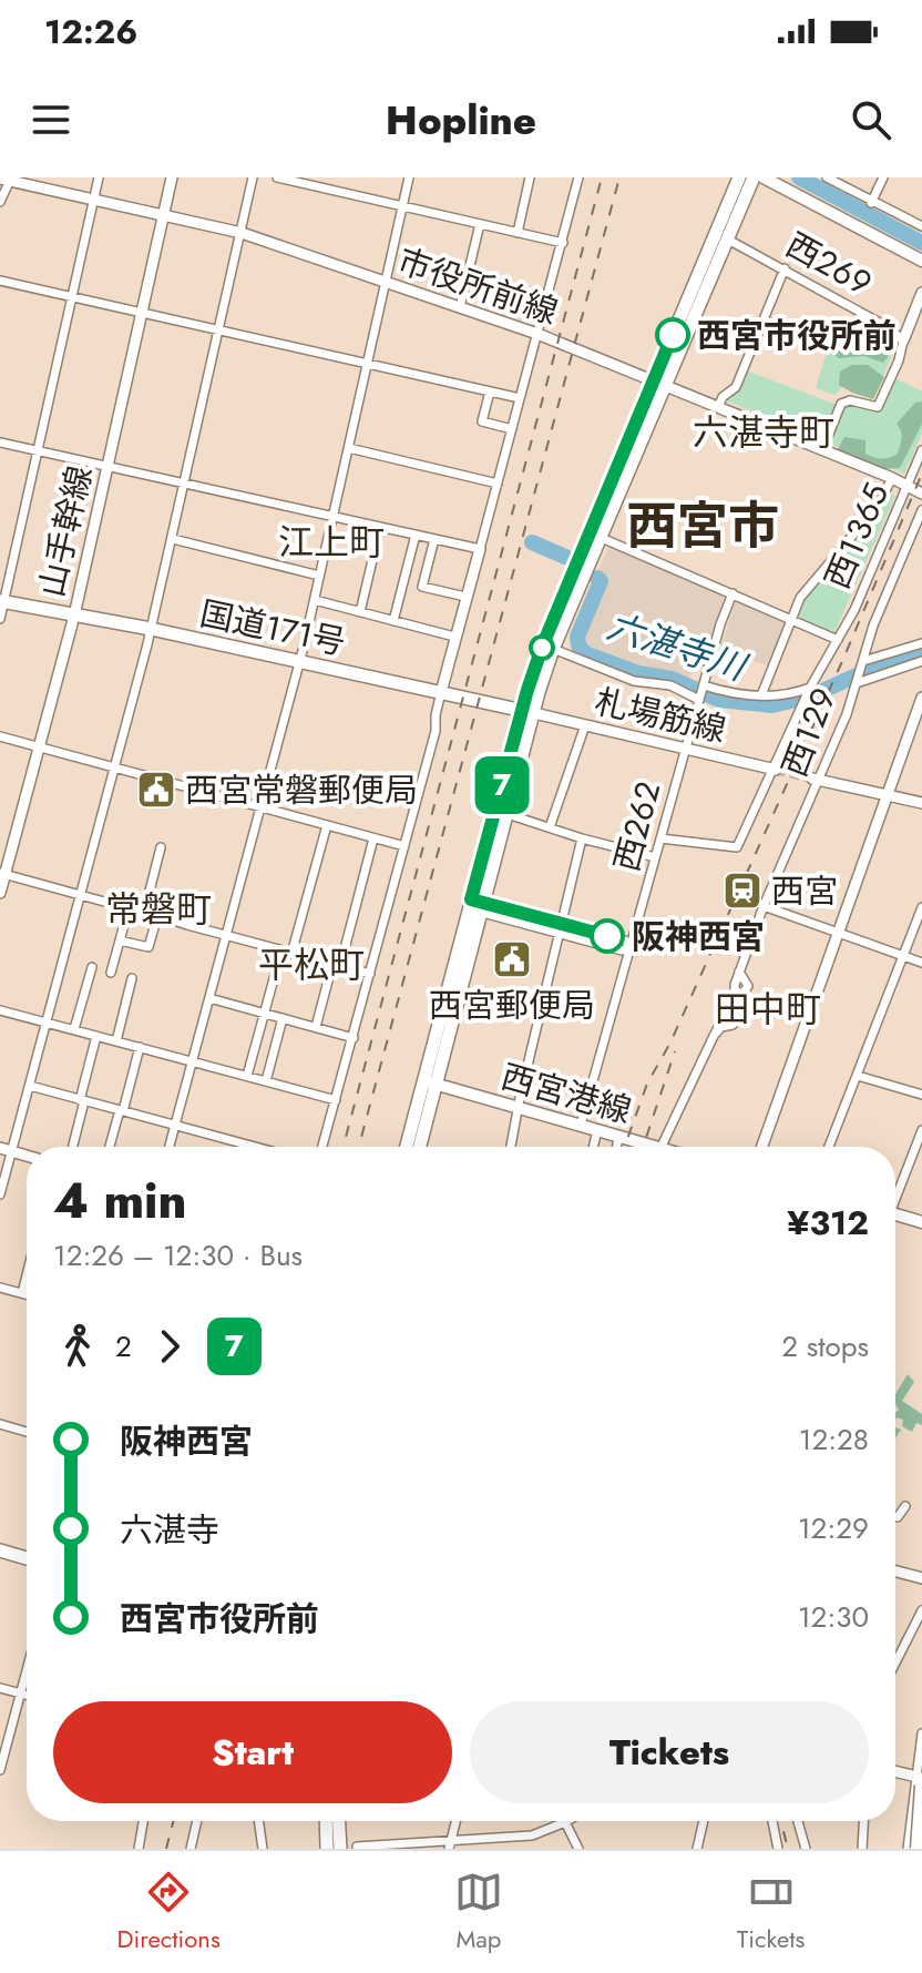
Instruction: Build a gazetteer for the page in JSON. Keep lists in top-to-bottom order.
{
  "streets": {
    "main road": ["国道171号", "西宮港線"],
    "street": [
      "西２６９",
      "市役所前線",
      "山手幹線",
      "西１３６５",
      "札場筋線",
      "西１２９",
      "西２６２"
    ]
  },
  "crossings": [
    ["市役所前線", "山手幹線"],
    ["市役所前線", "西１３６５"],
    ["山手幹線", "国道171号"],
    ["西１３６５", "札場筋線"],
    ["西１３６５", "西２６２"],
    ["国道171号", "札場筋線"],
    ["札場筋線", "西２６２"],
    ["西２６２", "西宮港線"]
  ],
  "districts": [
    "六湛寺町",
    "西宮市",
    "江上町",
    "常磐町",
    "平松町",
    "田中町"
  ],
  "water": ["六湛寺川"],
  "places": {
    "other": ["西宮市役所前", "阪神西宮"],
    "public building": ["西宮常磐郵便局", "西宮郵便局"],
    "station": ["西宮"]
  },
  "lines": ["bus line 7"],
  "page": {
    "status": "12:26",
    "header": "Hopline",
    "on_map": "7",
    "heading": ["4 min", "12:26 – 12:30 · Bus", "¥312"],
    "legs": ["2", "7", "2 stops"],
    "list": [
      {
        "name": "阪神西宮",
        "value": "12:28"
      },
      {
        "name": "六湛寺",
        "value": "12:29"
      },
      {
        "name": "西宮市役所前",
        "value": "12:30"
      }
    ],
    "buttons": ["Start", "Tickets"],
    "tabs": ["Directions", "Map", "Tickets"]
  }
}
